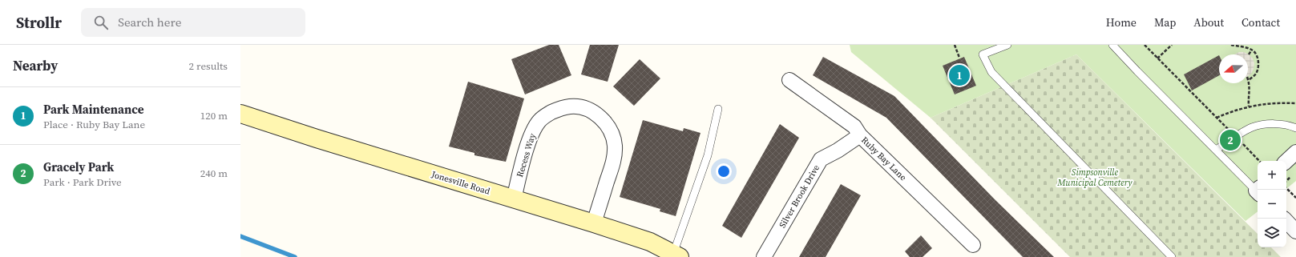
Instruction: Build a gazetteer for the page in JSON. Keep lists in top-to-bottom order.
{
  "streets": {
    "street": [
      "Recess Way",
      "Ruby Bay Lane",
      "Jonesville Road",
      "Silver Brook Drive"
    ]
  },
  "crossings": [
    ["Recess Way", "Jonesville Road"],
    ["Ruby Bay Lane", "Silver Brook Drive"]
  ],
  "parks": ["Simpsonville Municipal Cemetery"],
  "north": "left",
  "page": {
    "header": "Strollr",
    "search": "Search here",
    "nav": [
      "Home",
      "Map",
      "About",
      "Contact"
    ],
    "heading": ["Nearby", "2 results"],
    "pins": ["1", "2"],
    "list": [
      {
        "mark": "1",
        "name": "Park Maintenance",
        "note": "Place · Ruby Bay Lane",
        "value": "120 m"
      },
      {
        "mark": "2",
        "name": "Gracely Park",
        "note": "Park · Park Drive",
        "value": "240 m"
      }
    ],
    "map_buttons": ["+", "−"]
  }
}
